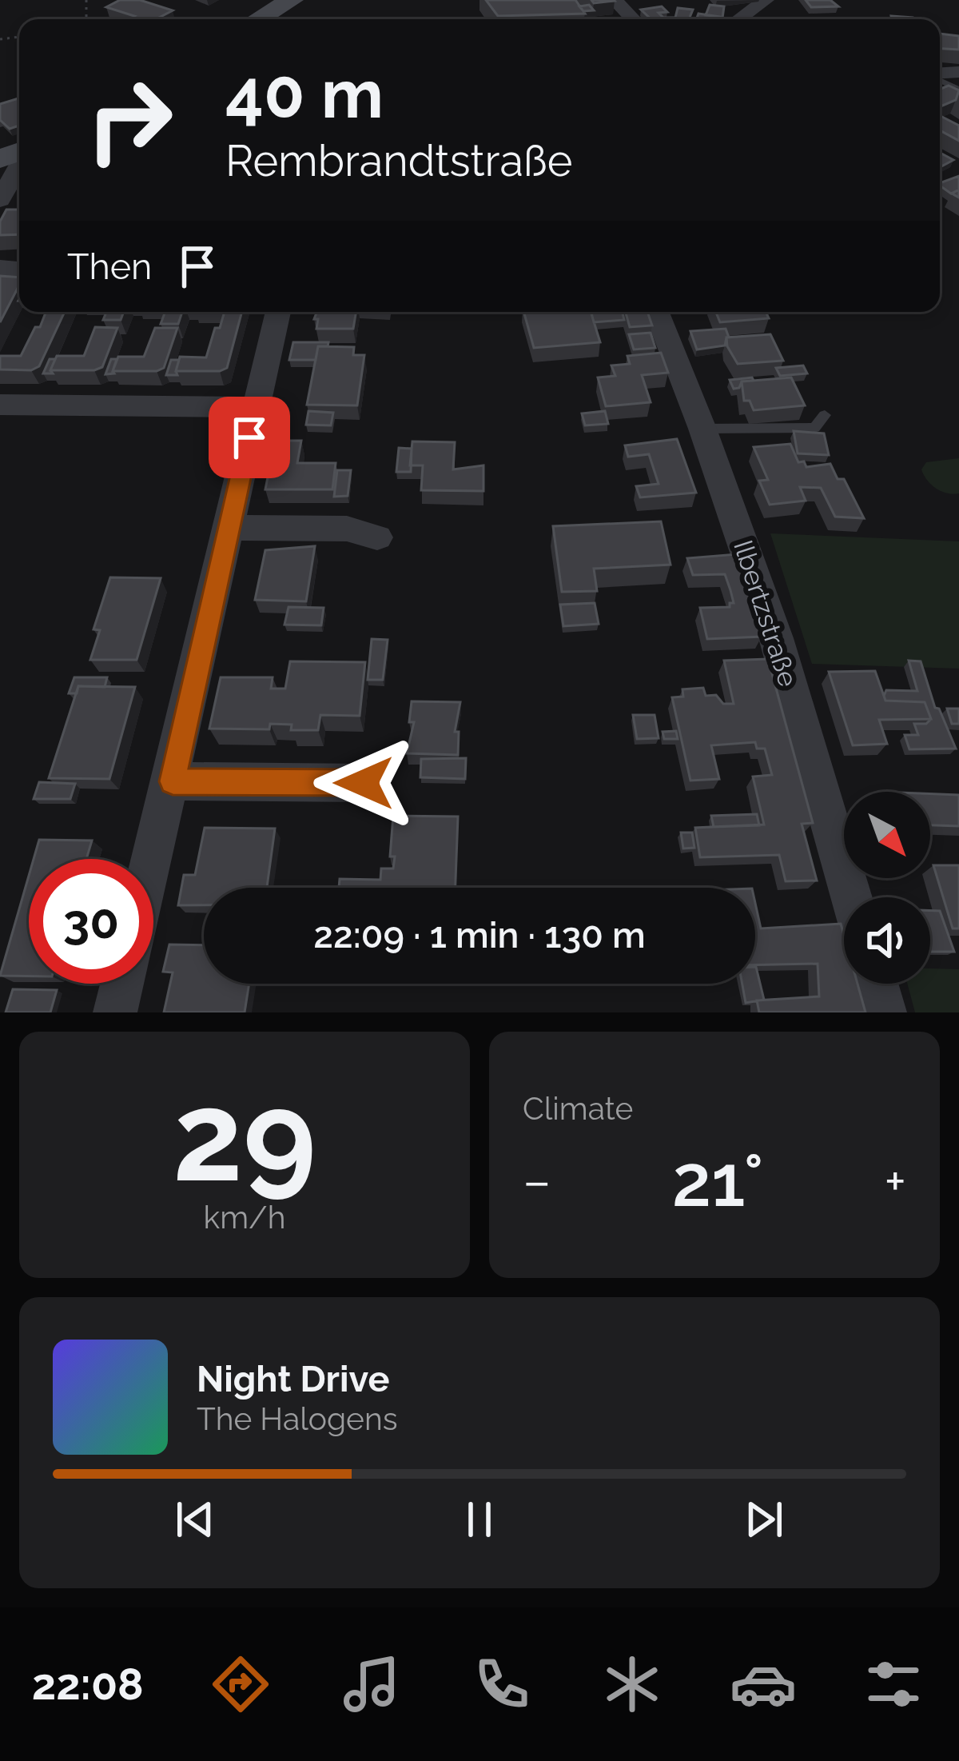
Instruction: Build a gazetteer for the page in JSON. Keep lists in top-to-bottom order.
{
  "streets": {
    "street": ["Ilbertzstraße"]
  },
  "north": "bottom right",
  "page": {
    "turn": ["40 m", "Rembrandtstraße"],
    "then": "Then",
    "limit": "30",
    "trip": "22:09 · 1 min · 130 m",
    "tile": [
      ["29", "km/h"],
      "Climate"
    ],
    "heat": ["−", "21°", "+"],
    "song": ["Night Drive", "The Halogens"],
    "tabs": "22:08"
  }
}
